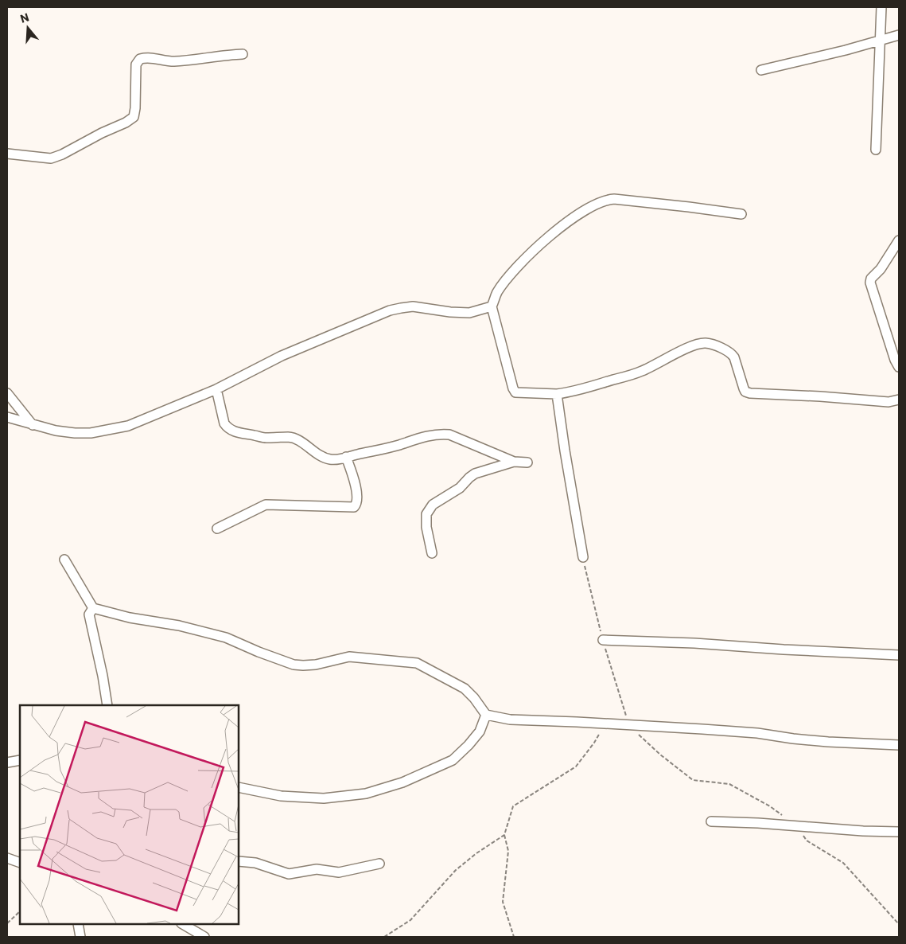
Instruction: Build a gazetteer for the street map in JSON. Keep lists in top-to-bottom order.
{
  "north": "top"
}
